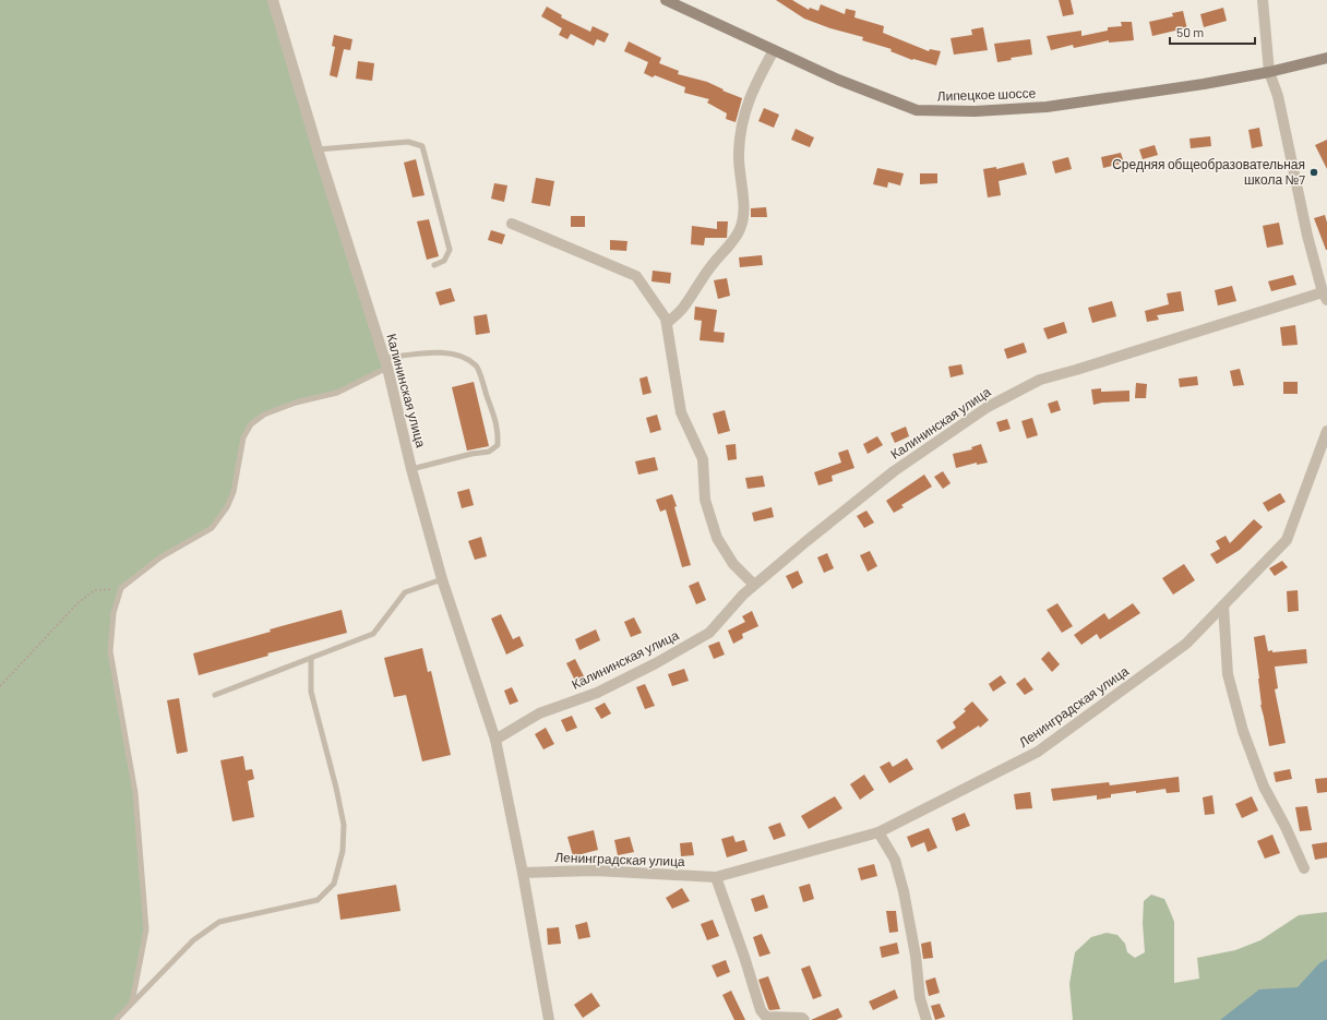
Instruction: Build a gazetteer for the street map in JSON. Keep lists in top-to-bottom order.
{
  "streets": {
    "street": ["Липецкое шоссе", "Калининская улица", "Ленинградская улица"]
  },
  "crossings": [
    ["Калининская улица", "Ленинградская улица"]
  ],
  "places": ["Средняя общеобразовательная школа №7"],
  "scale_bar": "50 m"
}
